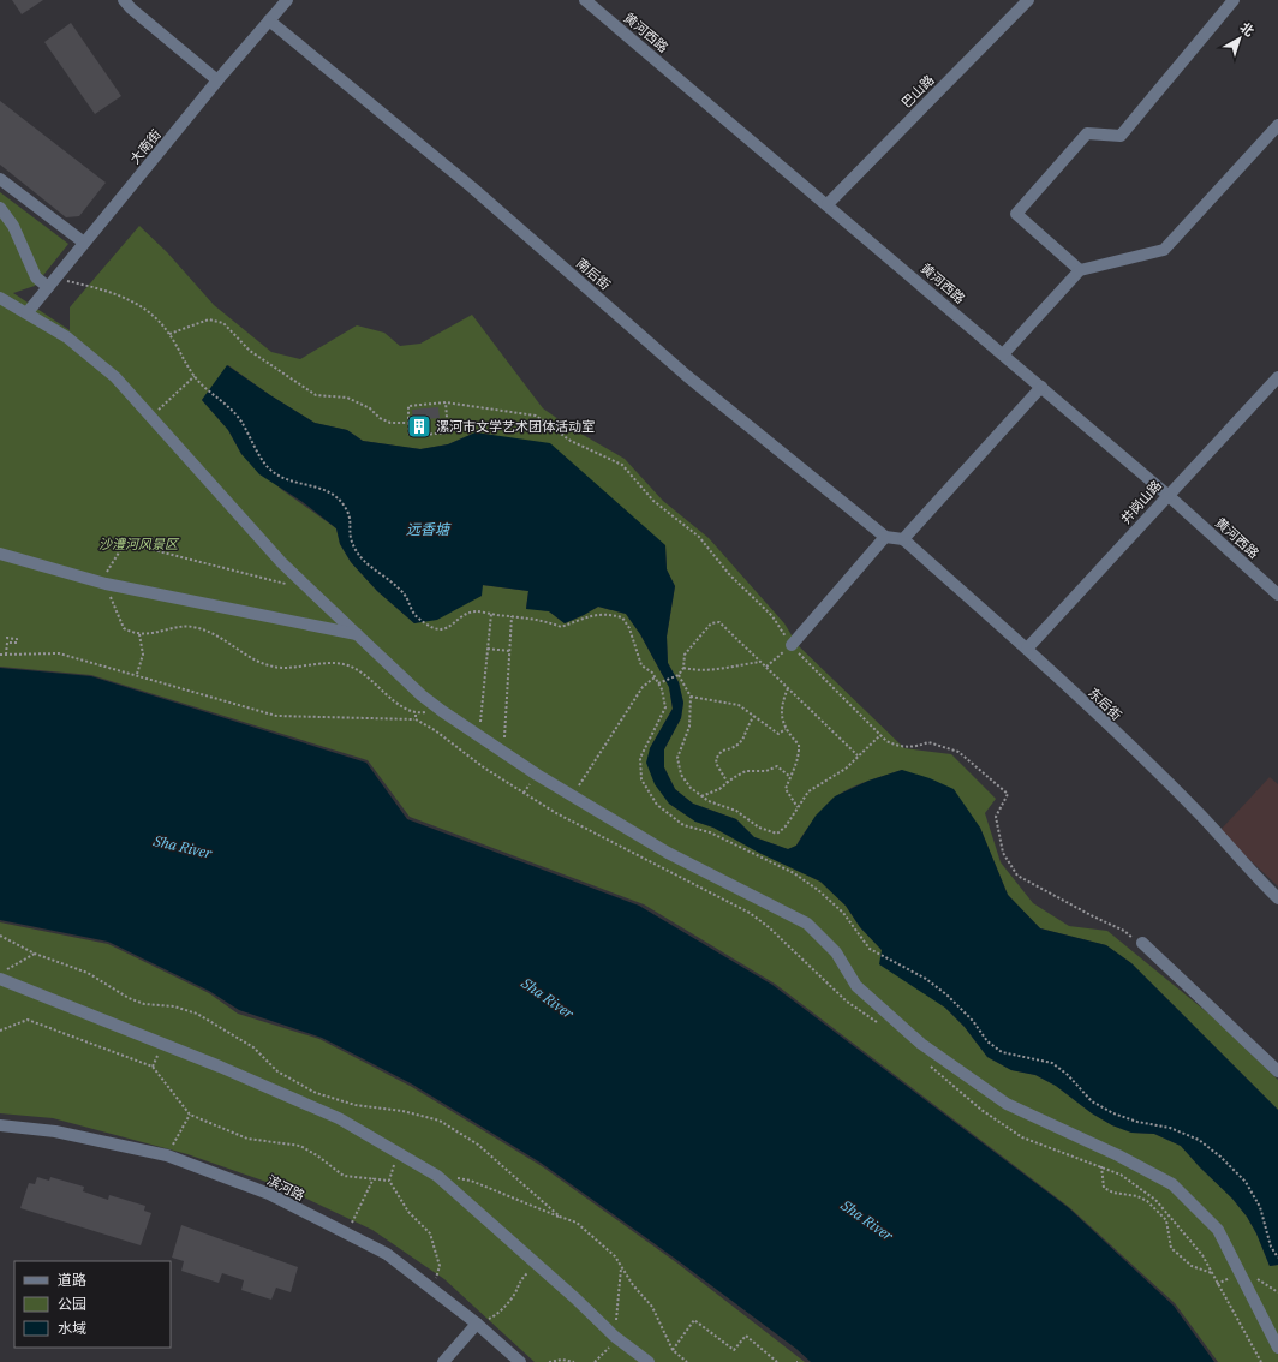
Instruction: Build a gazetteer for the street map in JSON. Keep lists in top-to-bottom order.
{
  "streets": {
    "street": [
      "黄河西路",
      "巴山路",
      "大南街",
      "南后街",
      "井岗山路",
      "东后街",
      "滨河路"
    ]
  },
  "crossings": [
    ["黄河西路", "巴山路"],
    ["黄河西路", "井岗山路"],
    ["大南街", "南后街"],
    ["井岗山路", "东后街"]
  ],
  "water": ["远香塘", "Sha River"],
  "parks": ["沙澧河风景区"],
  "places": {
    "building": ["漯河市文学艺术团体活动室"]
  },
  "legend": ["道路", "公园", "水域"],
  "north": "top right"
}
